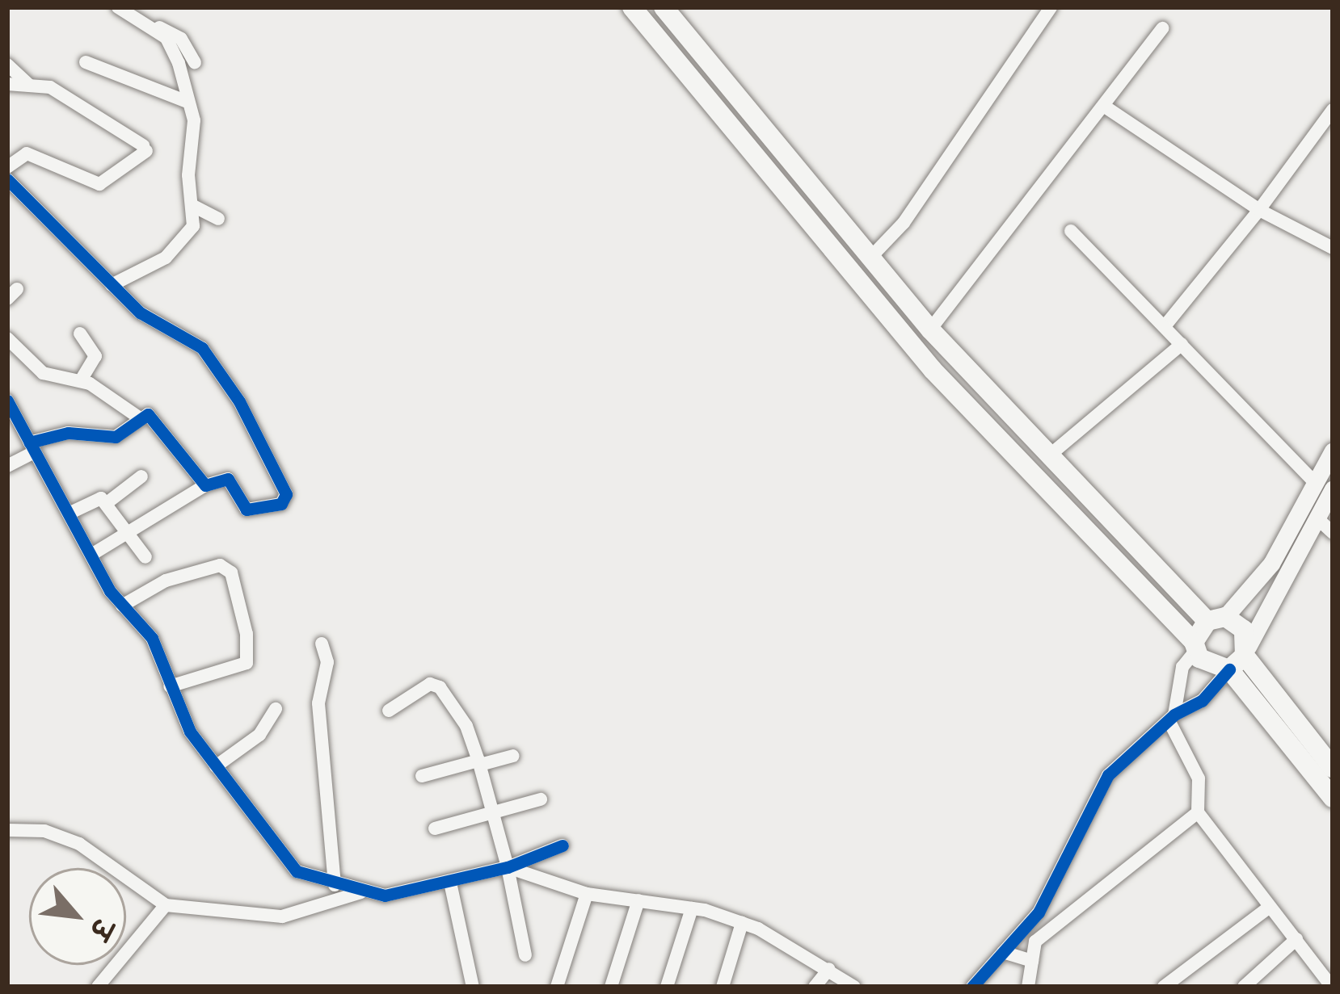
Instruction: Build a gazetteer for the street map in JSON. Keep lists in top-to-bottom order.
{
  "north": "bottom right"
}
